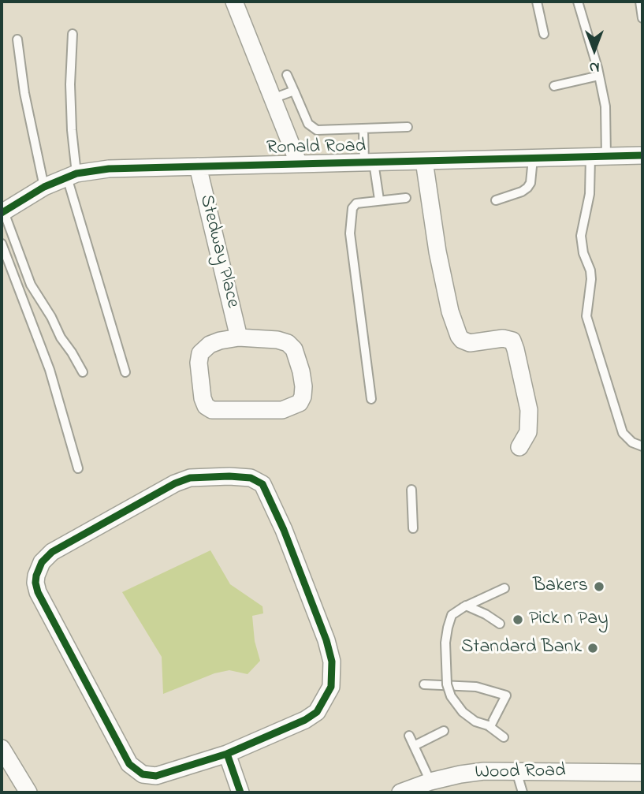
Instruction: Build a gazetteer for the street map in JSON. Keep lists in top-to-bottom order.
{
  "streets": {
    "street": ["Ronald Road", "Stedway Place", "Wood Road"]
  },
  "crossings": [
    ["Ronald Road", "Stedway Place"]
  ],
  "places": ["Bakers", "Pick n Pay", "Standard Bank"],
  "north": "bottom"
}
